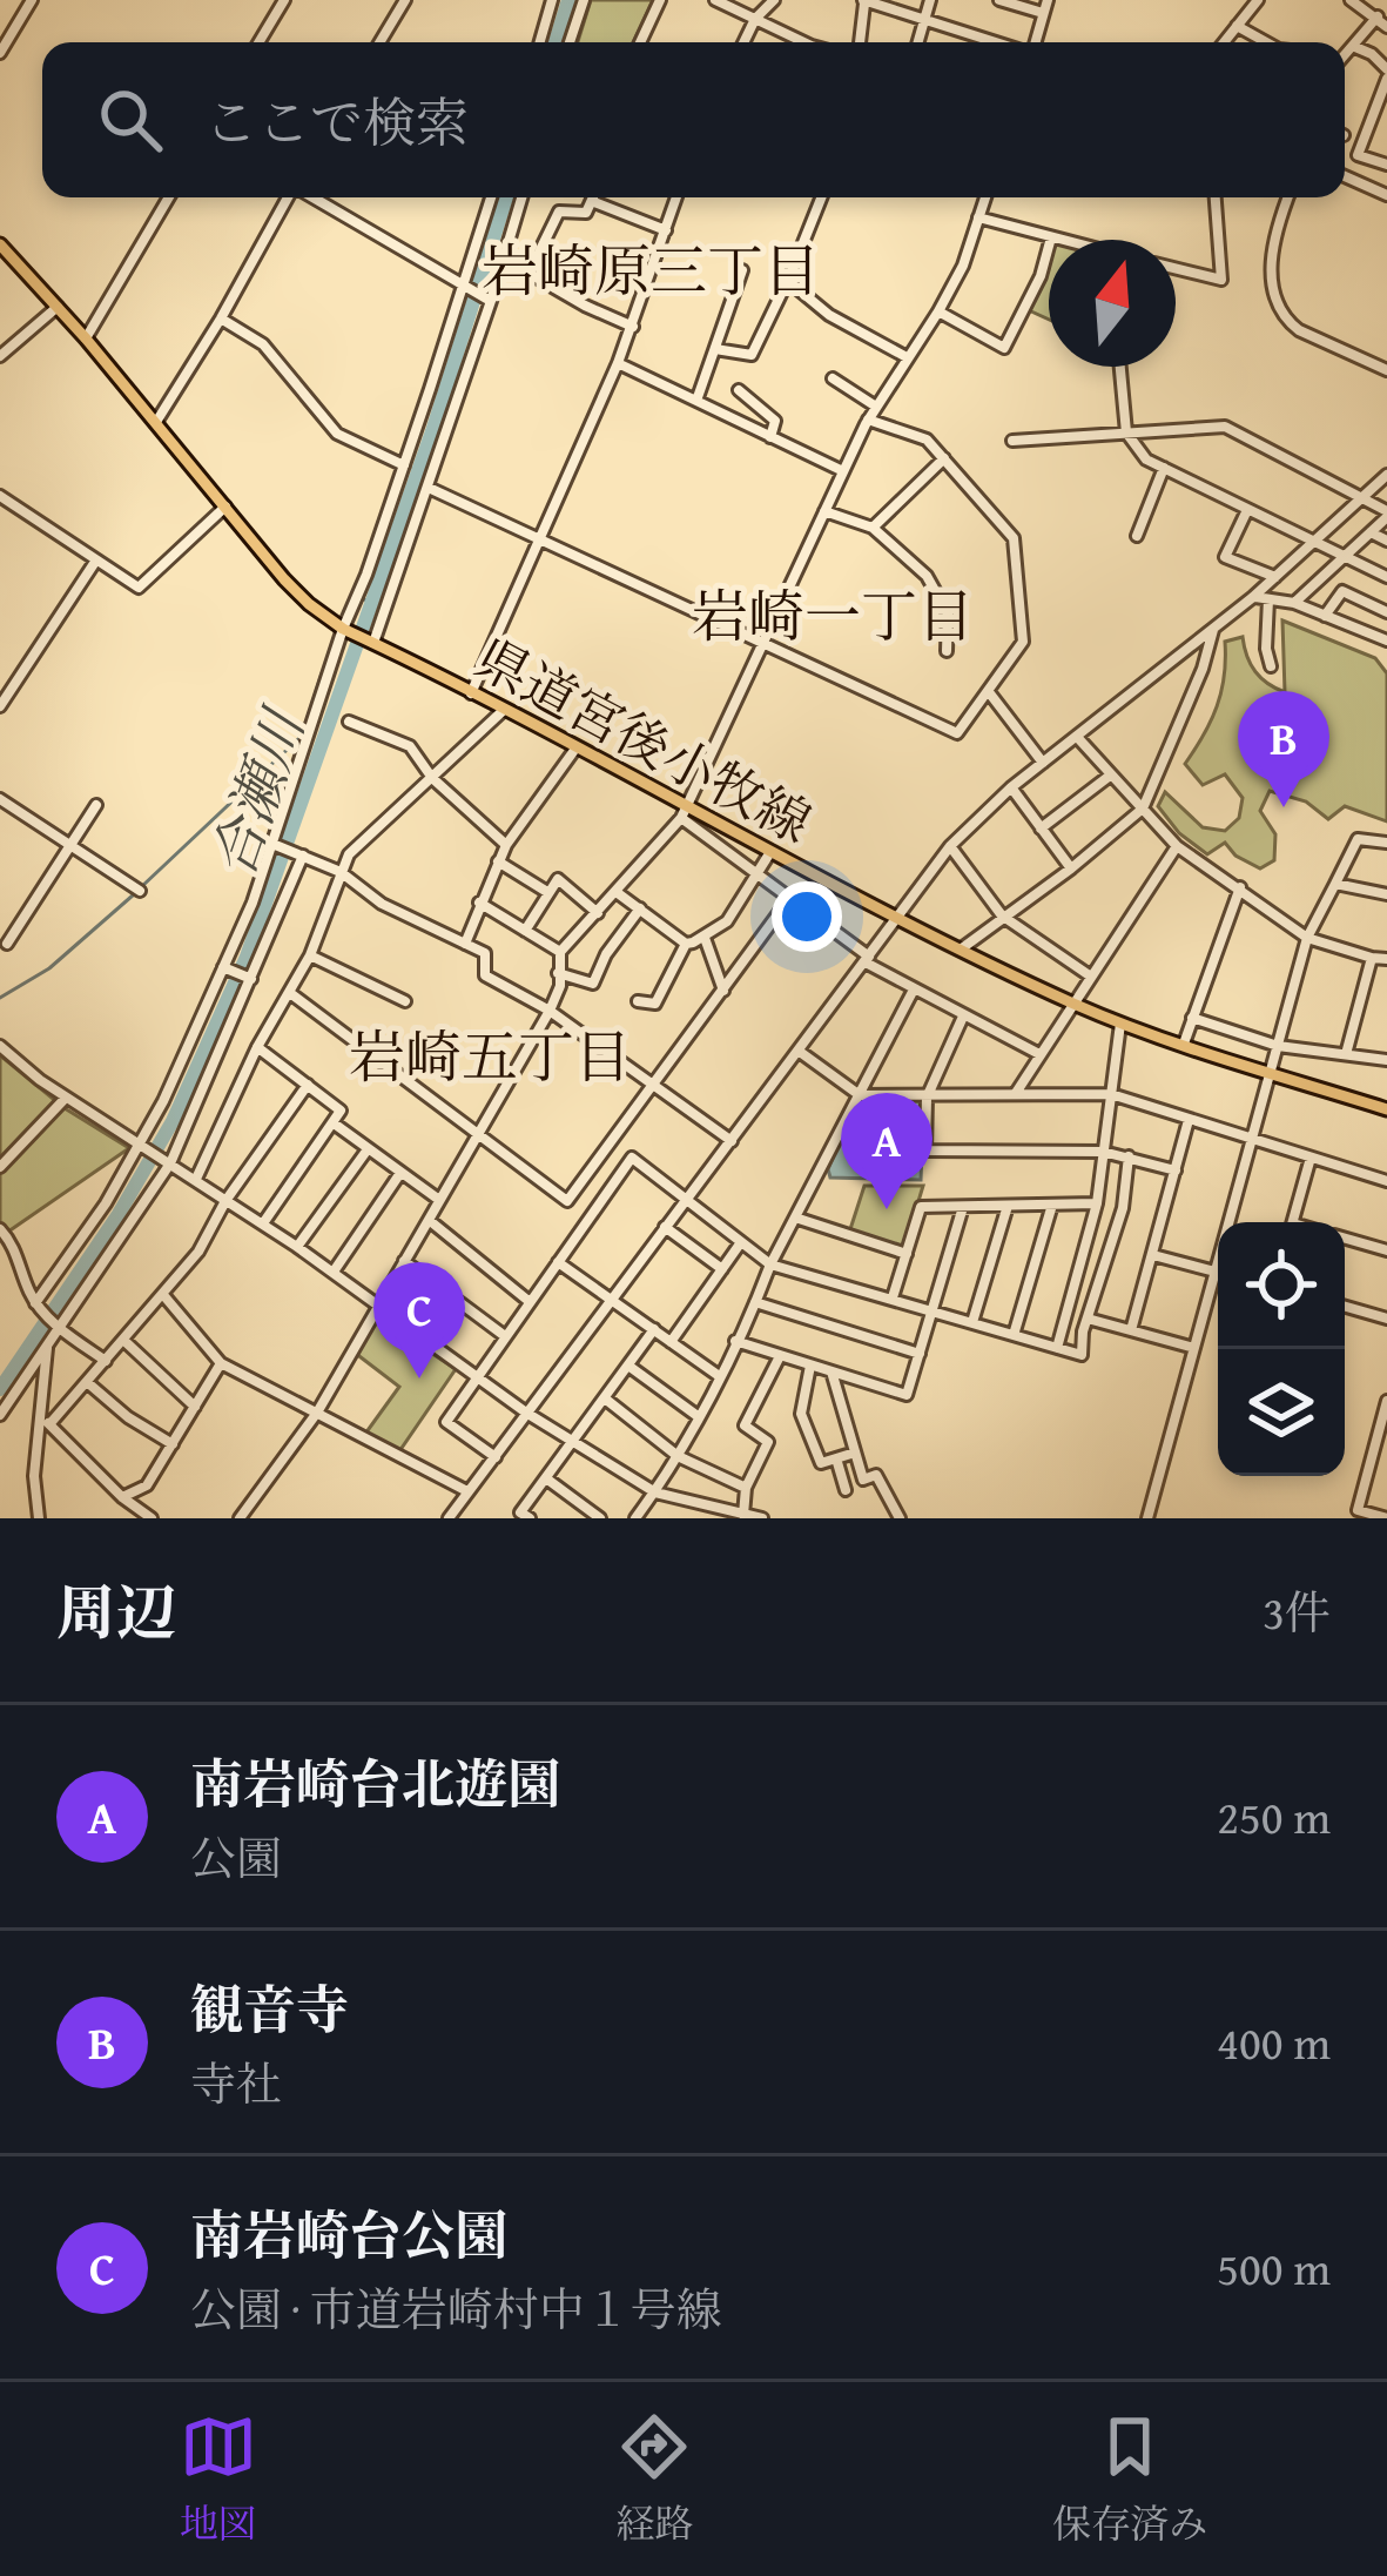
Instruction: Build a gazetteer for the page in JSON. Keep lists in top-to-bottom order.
{
  "streets": {
    "main road": ["県道宮後小牧線"]
  },
  "districts": ["岩崎原三丁目", "岩崎一丁目", "岩崎五丁目"],
  "water": ["合瀬川"],
  "north": "top",
  "page": {
    "search": "ここで検索",
    "pins": ["B", "A", "C"],
    "heading": ["周辺", "3件"],
    "list": [
      {
        "mark": "A",
        "name": "南岩崎台北遊園",
        "note": "公園",
        "value": "250 m"
      },
      {
        "mark": "B",
        "name": "観音寺",
        "note": "寺社",
        "value": "400 m"
      },
      {
        "mark": "C",
        "name": "南岩崎台公園",
        "note": "公園 · 市道岩崎村中１号線",
        "value": "500 m"
      }
    ],
    "nav": ["地図", "経路", "保存済み"]
  }
}
